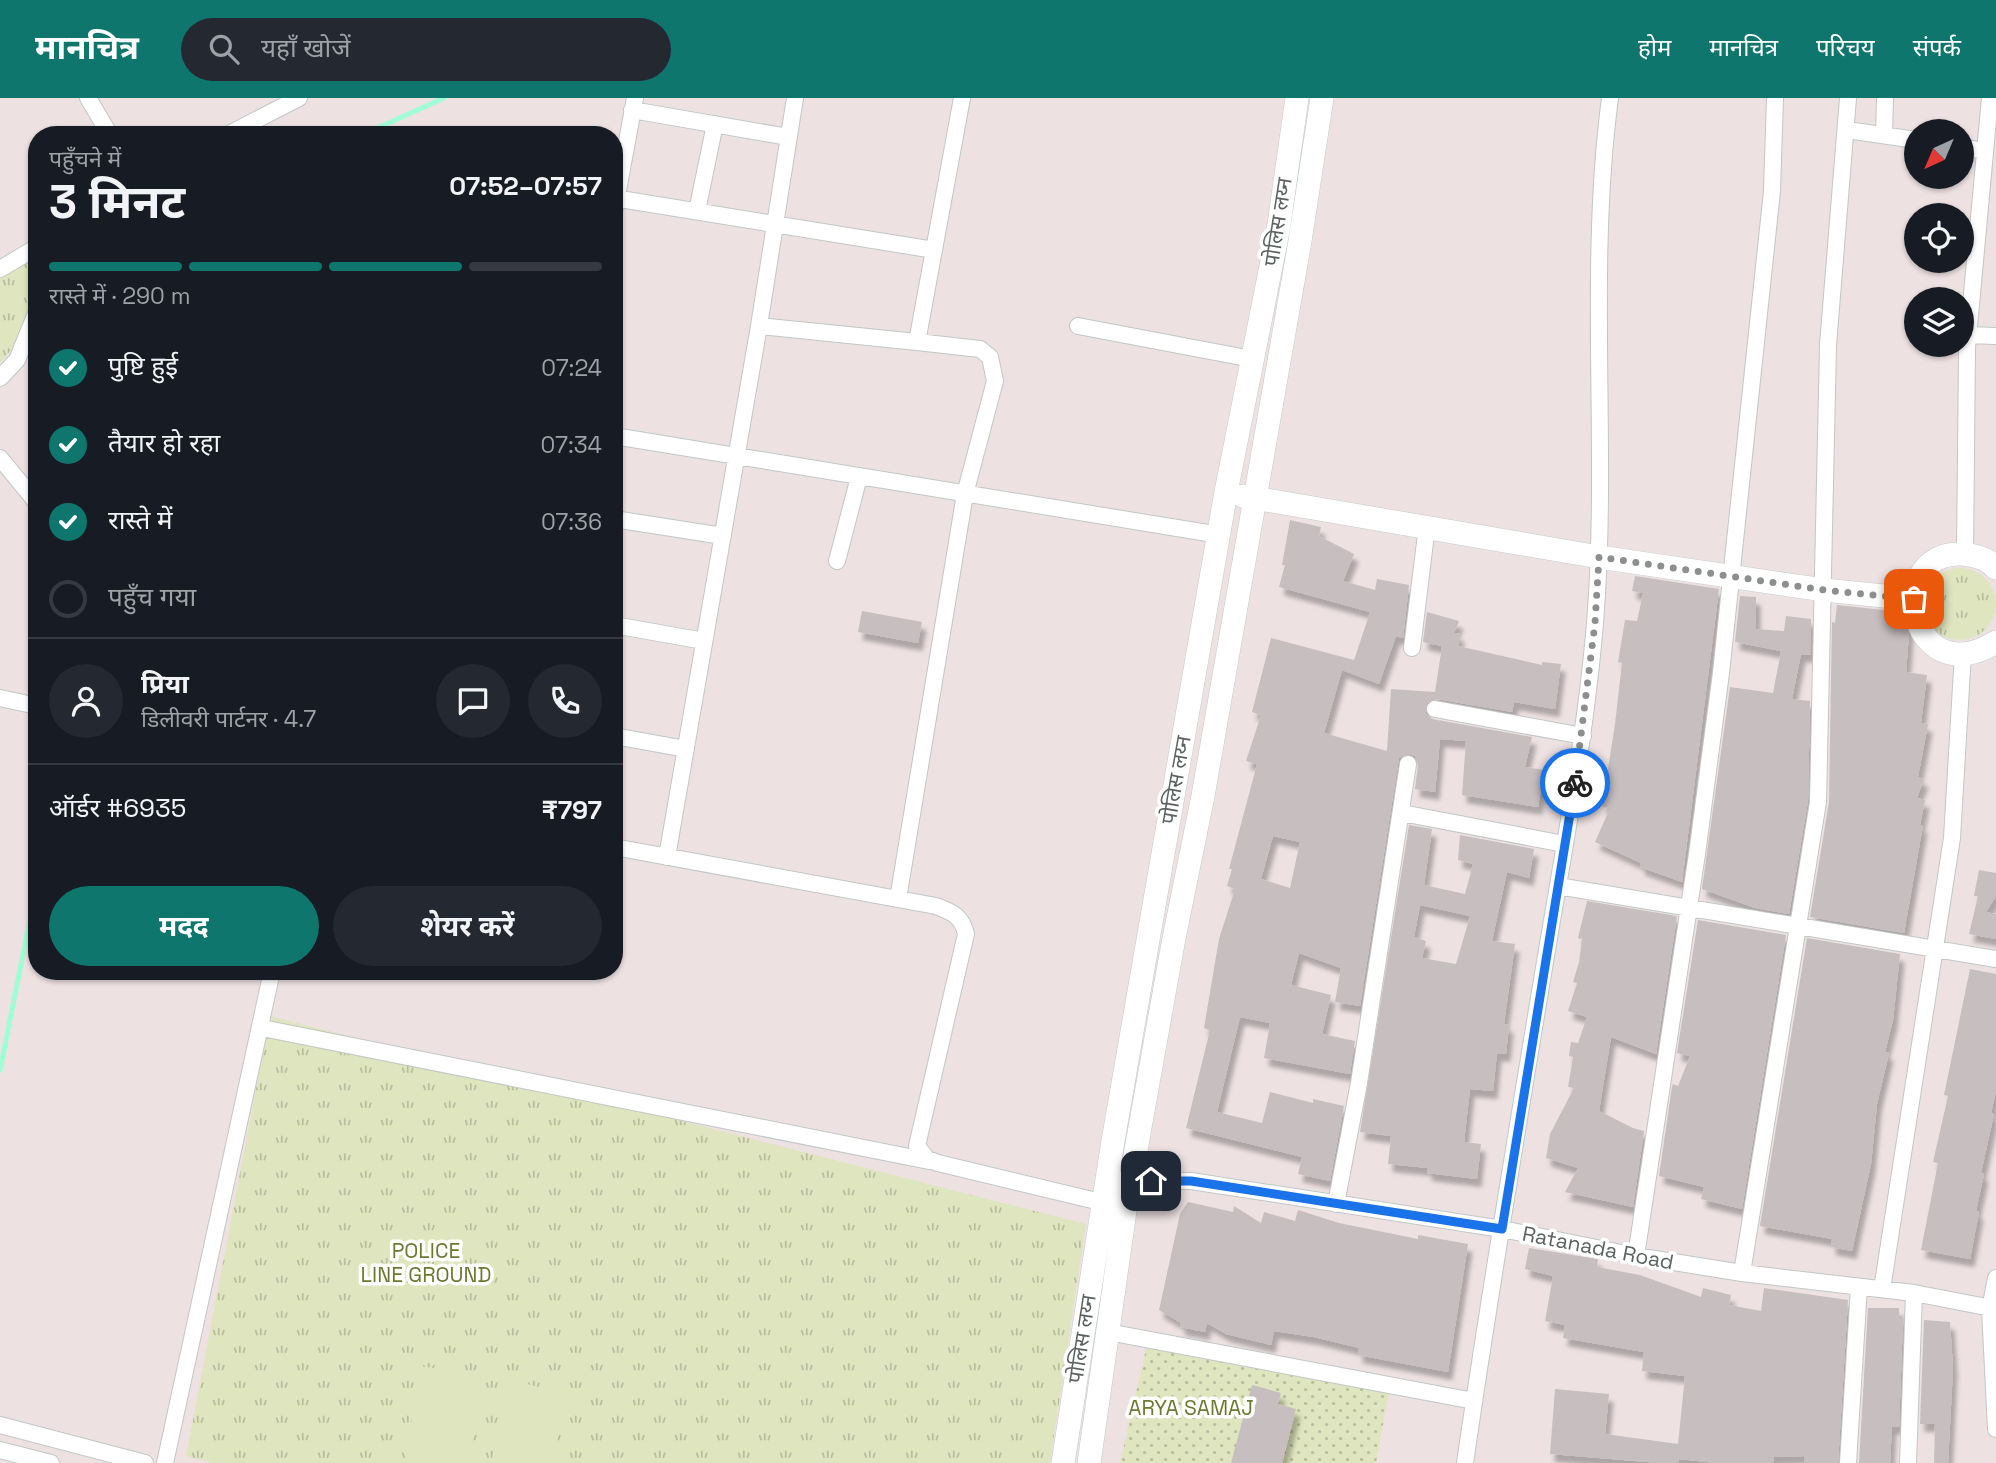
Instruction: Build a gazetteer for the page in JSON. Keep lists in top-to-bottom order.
{
  "streets": {
    "street": ["पोलिस लय्न", "Ratanada Road"]
  },
  "crossings": [
    ["पोलिस लय्न", "Ratanada Road"]
  ],
  "parks": ["POLICE LINE GROUND", "ARYA SAMAJ"],
  "north": "bottom left",
  "page": {
    "header": "मानचित्र",
    "search": "यहाँ खोजें",
    "nav": [
      "होम",
      "मानचित्र",
      "परिचय",
      "संपर्क"
    ],
    "heading": ["3 मिनट", "पहुँचने में", "07:52–07:57"],
    "panel": [
      "प्रिया",
      "डिलीवरी पार्टनर · 4.7",
      "ऑर्डर #6935",
      "₹797"
    ],
    "bar": "रास्ते में · 290 m",
    "list": [
      ["पुष्टि हुई", "07:24"],
      ["तैयार हो रहा", "07:34"],
      ["रास्ते में", "07:36"],
      "पहुँच गया"
    ],
    "buttons": ["मदद", "शेयर करें"]
  }
}
